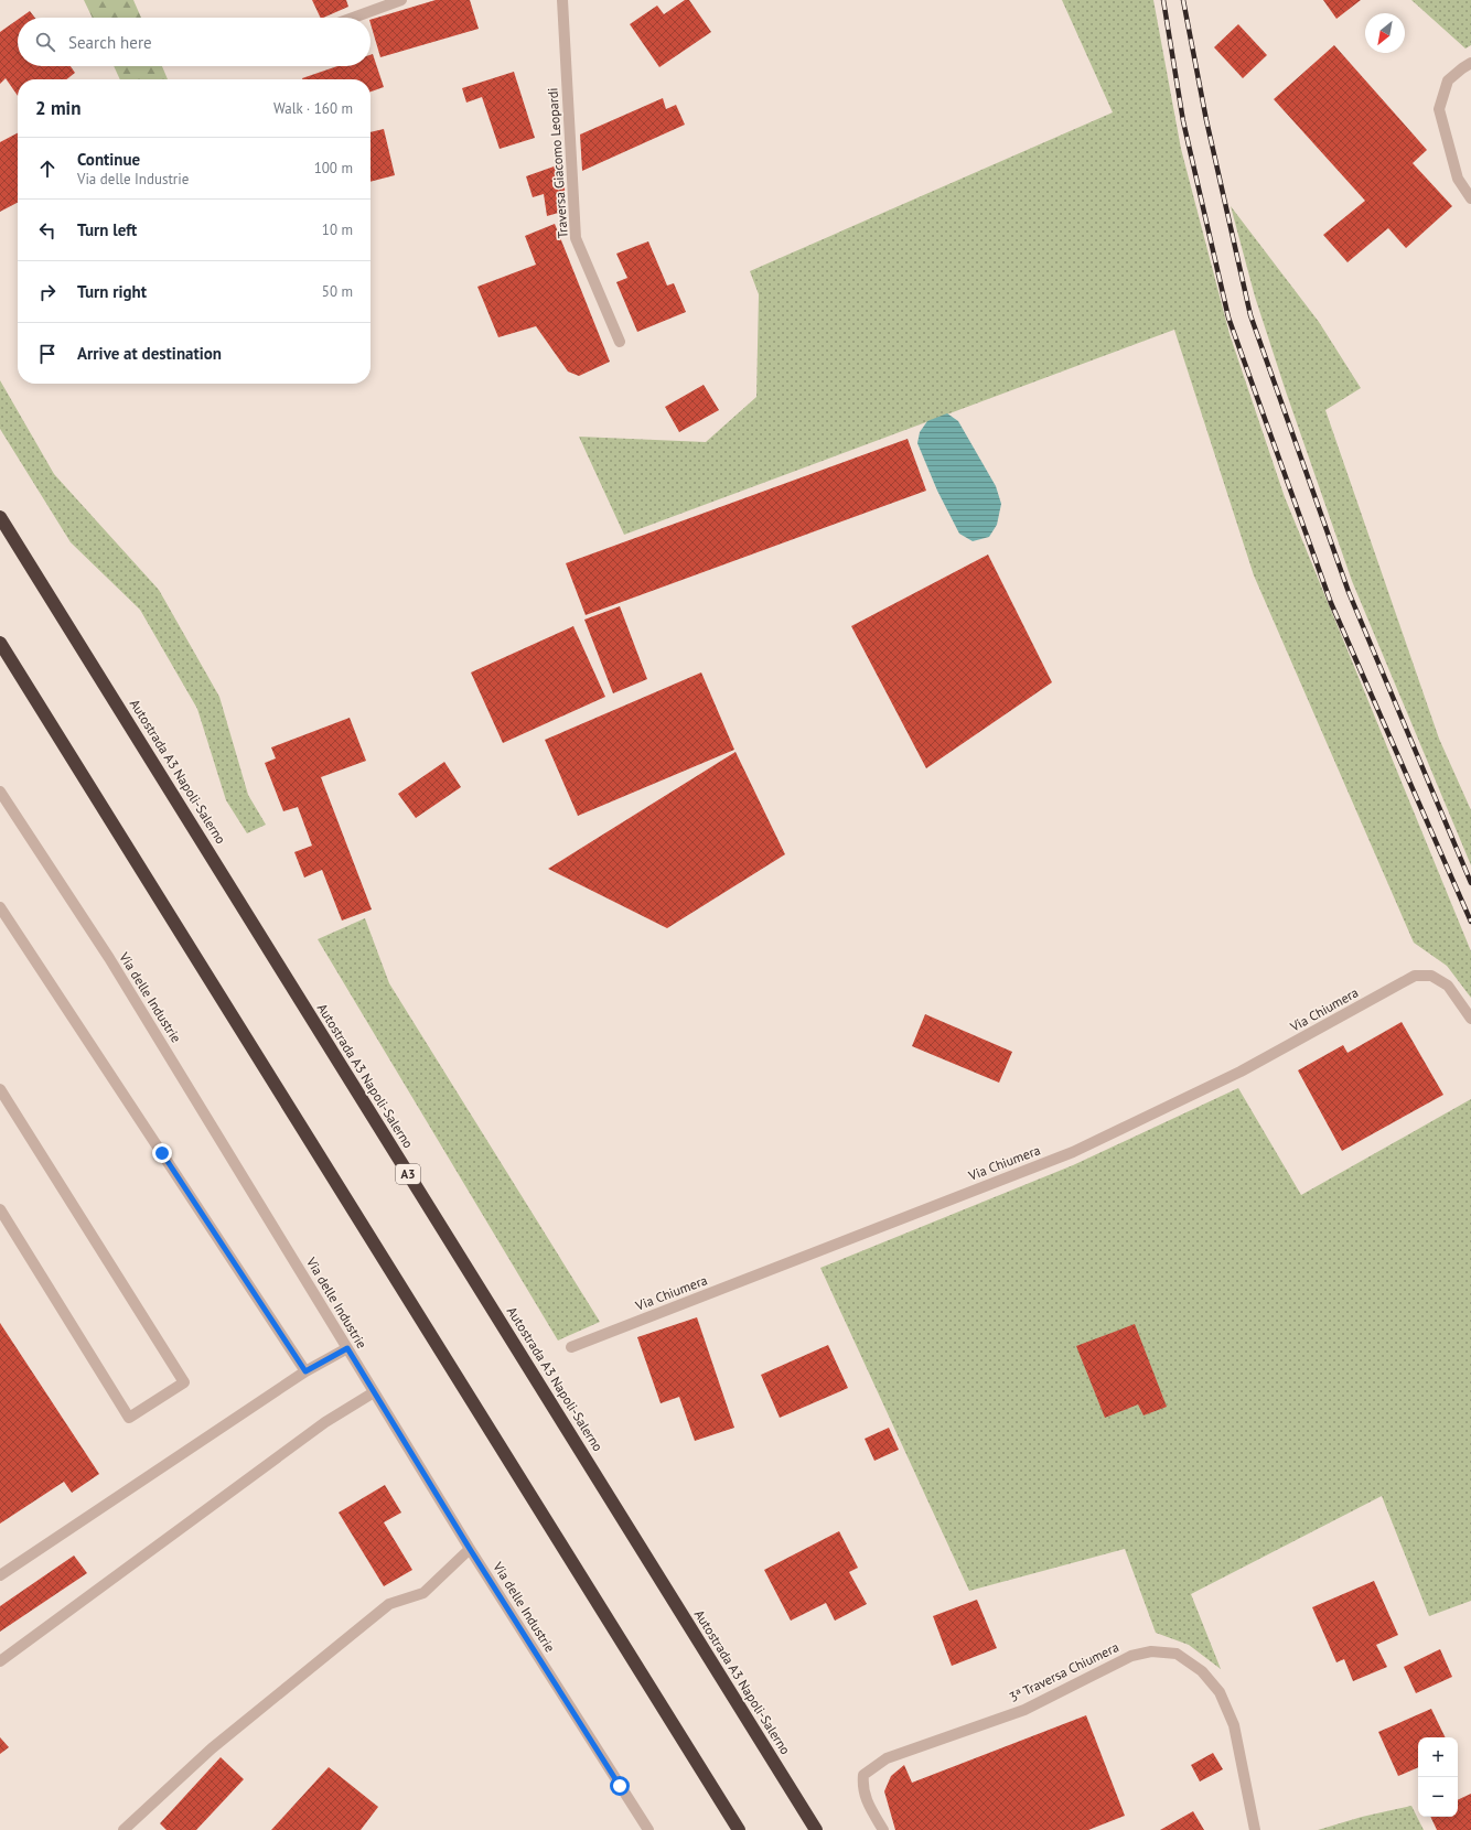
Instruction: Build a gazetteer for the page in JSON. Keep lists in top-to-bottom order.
{
  "streets": {
    "highway": ["Autostrada A3 Napoli-Salerno", "A3"],
    "street": [
      "Traversa Giacomo Leopardi",
      "Via delle Industrie",
      "Via Chiumera",
      "3ª Traversa Chiumera"
    ]
  },
  "north": "bottom left",
  "page": {
    "search": "Search here",
    "heading": ["2 min", "Walk · 160 m"],
    "list": [
      ["Continue", "Via delle Industrie", "100 m"],
      ["Turn left", "10 m"],
      ["Turn right", "50 m"],
      "Arrive at destination"
    ],
    "map_buttons": ["+", "−"]
  }
}
